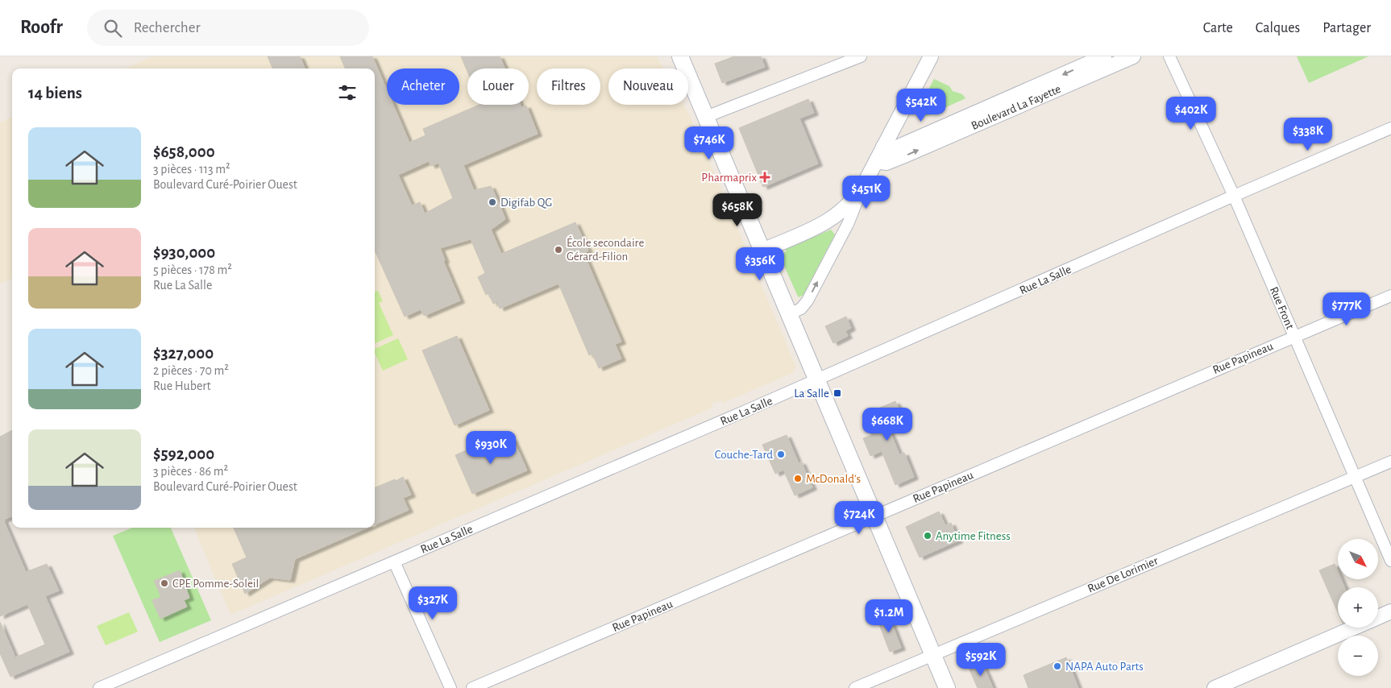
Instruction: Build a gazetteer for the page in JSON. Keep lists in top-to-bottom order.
{
  "streets": {
    "street": [
      "Boulevard La Fayette",
      "Rue La Salle",
      "Rue Front",
      "Rue Papineau",
      "Rue De Lorimier"
    ]
  },
  "crossings": [
    ["Rue La Salle", "Rue Front"],
    ["Rue Front", "Rue Papineau"],
    ["Rue Front", "Rue De Lorimier"]
  ],
  "places": {
    "health": ["Pharmaprix"],
    "other": [
      "Digifab QG",
      "École secondaire Gérard-Filion",
      "Couche-Tard",
      "McDonald's",
      "Anytime Fitness",
      "CPE Pomme-Soleil",
      "NAPA Auto Parts"
    ],
    "transit": ["La Salle"]
  },
  "north": "bottom right",
  "page": {
    "header": "Roofr",
    "search": "Rechercher",
    "nav": ["Carte", "Calques", "Partager"],
    "chip": [
      "Acheter",
      "Louer",
      "Filtres",
      "Nouveau"
    ],
    "heading": "14 biens",
    "price": [
      "$542K",
      "$402K",
      "$338K",
      "$746K",
      "$451K",
      "$658K",
      "$356K",
      "$777K",
      "$668K",
      "$930K",
      "$724K",
      "$327K",
      "$1.2M",
      "$592K"
    ],
    "list": [
      {
        "name": "$658,000",
        "note": "3 pièces · 113 m² · Boulevard Curé-Poirier Ouest"
      },
      {
        "name": "$930,000",
        "note": "5 pièces · 178 m² · Rue La Salle"
      },
      {
        "name": "$327,000",
        "note": "2 pièces · 70 m² · Rue Hubert"
      },
      {
        "name": "$592,000",
        "note": "3 pièces · 86 m² · Boulevard Curé-Poirier Ouest"
      }
    ],
    "map_buttons": ["+", "−"]
  }
}
